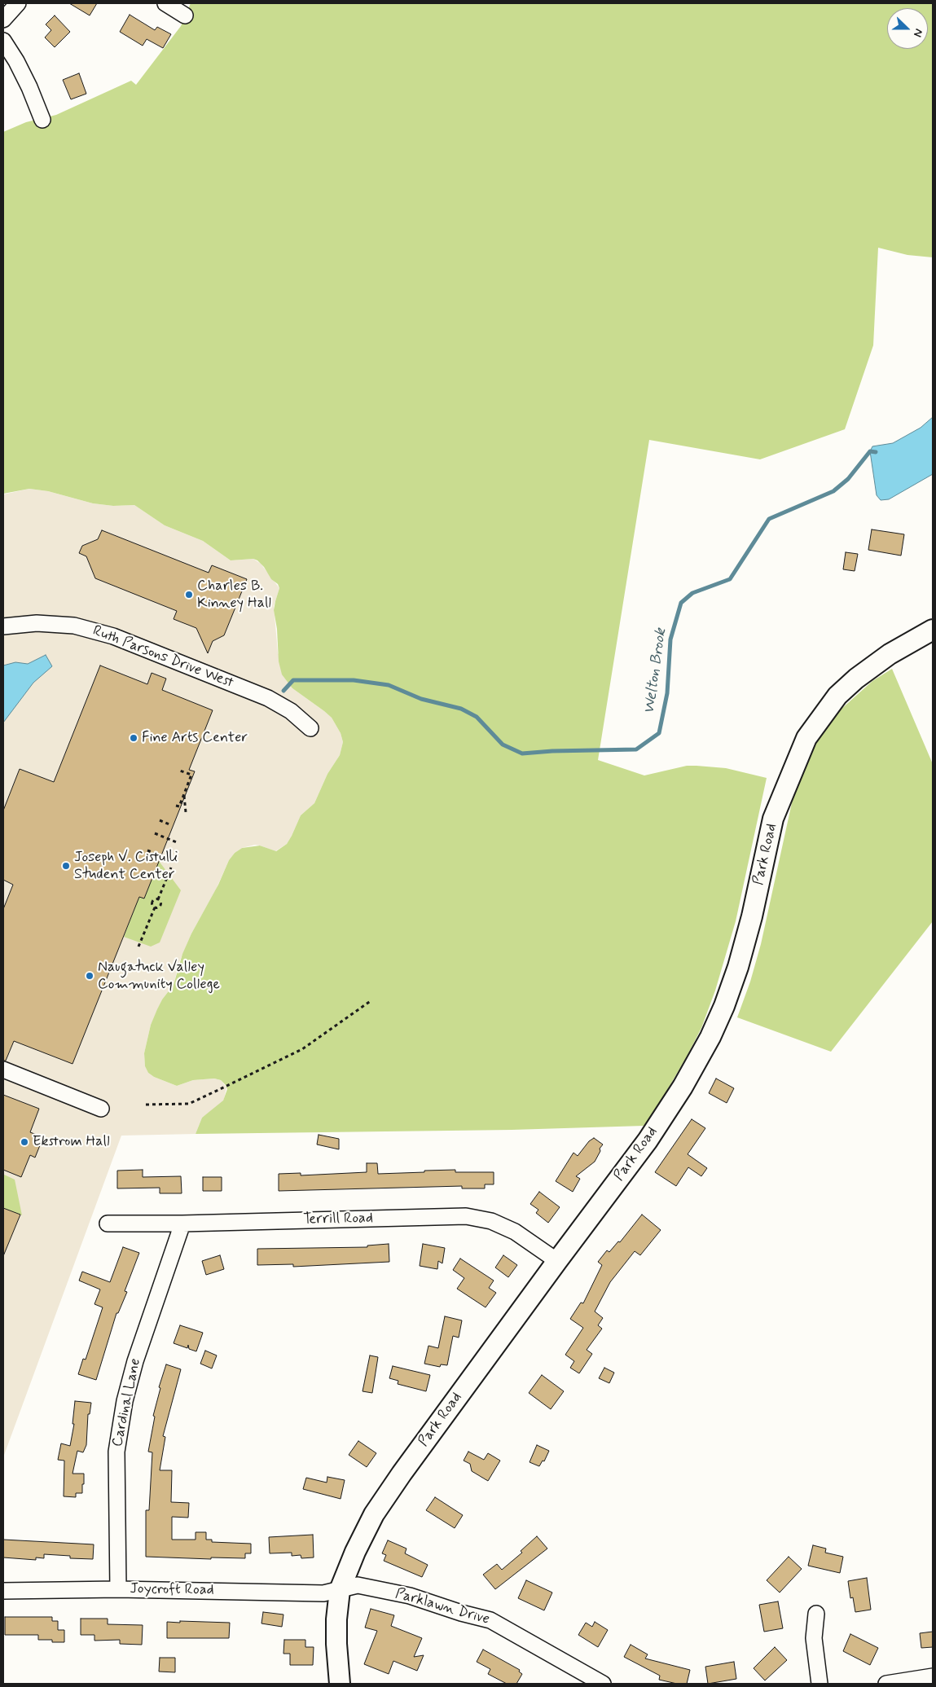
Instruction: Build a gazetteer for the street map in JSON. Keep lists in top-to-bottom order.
{
  "streets": {
    "main road": ["Park Road"],
    "street": [
      "Ruth Parsons Drive West",
      "Terrill Road",
      "Cardinal Lane",
      "Joycroft Road",
      "Parklawn Drive"
    ]
  },
  "crossings": [
    ["Park Road", "Terrill Road"],
    ["Park Road", "Joycroft Road"],
    ["Park Road", "Parklawn Drive"],
    ["Terrill Road", "Cardinal Lane"],
    ["Cardinal Lane", "Joycroft Road"],
    ["Joycroft Road", "Parklawn Drive"]
  ],
  "water": ["Welton Brook"],
  "places": [
    "Charles B. Kinney Hall",
    "Fine Arts Center",
    "Joseph V. Cistulli Student Center",
    "Naugatuck Valley Community College",
    "Ekstrom Hall"
  ],
  "north": "right"
}
